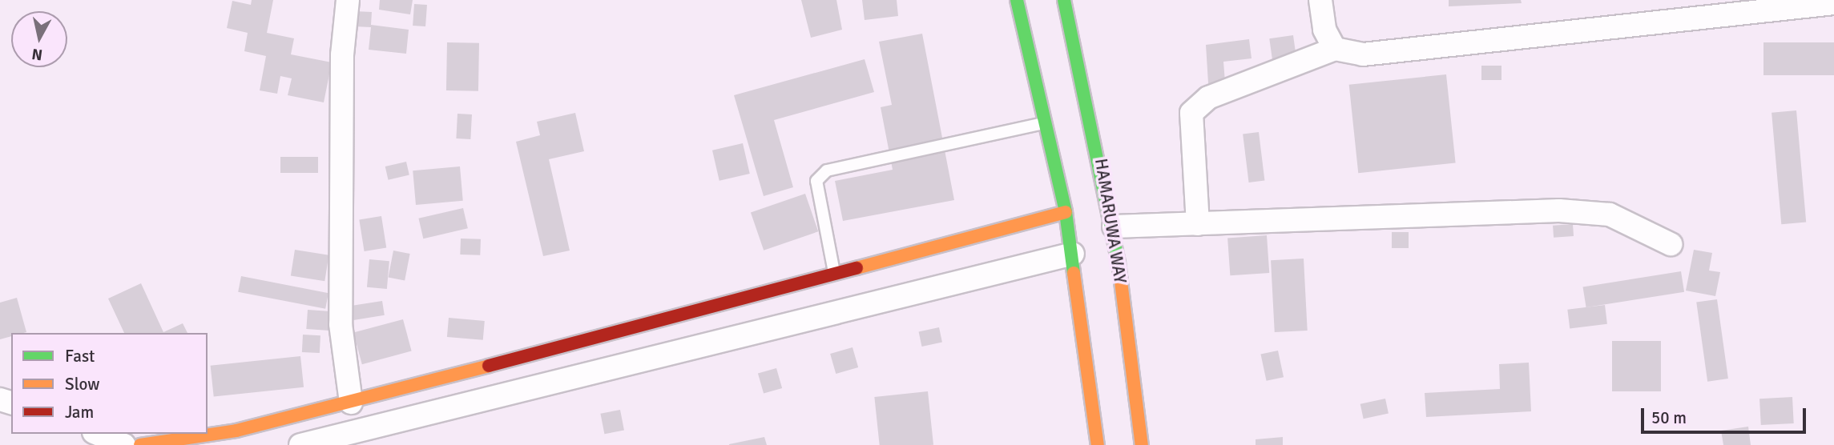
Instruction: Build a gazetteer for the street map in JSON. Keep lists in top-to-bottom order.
{
  "streets": {
    "street": ["HAMARUWA WAY"]
  },
  "legend": ["Fast", "Slow", "Jam"],
  "scale_bar": "50 m",
  "north": "bottom"
}
